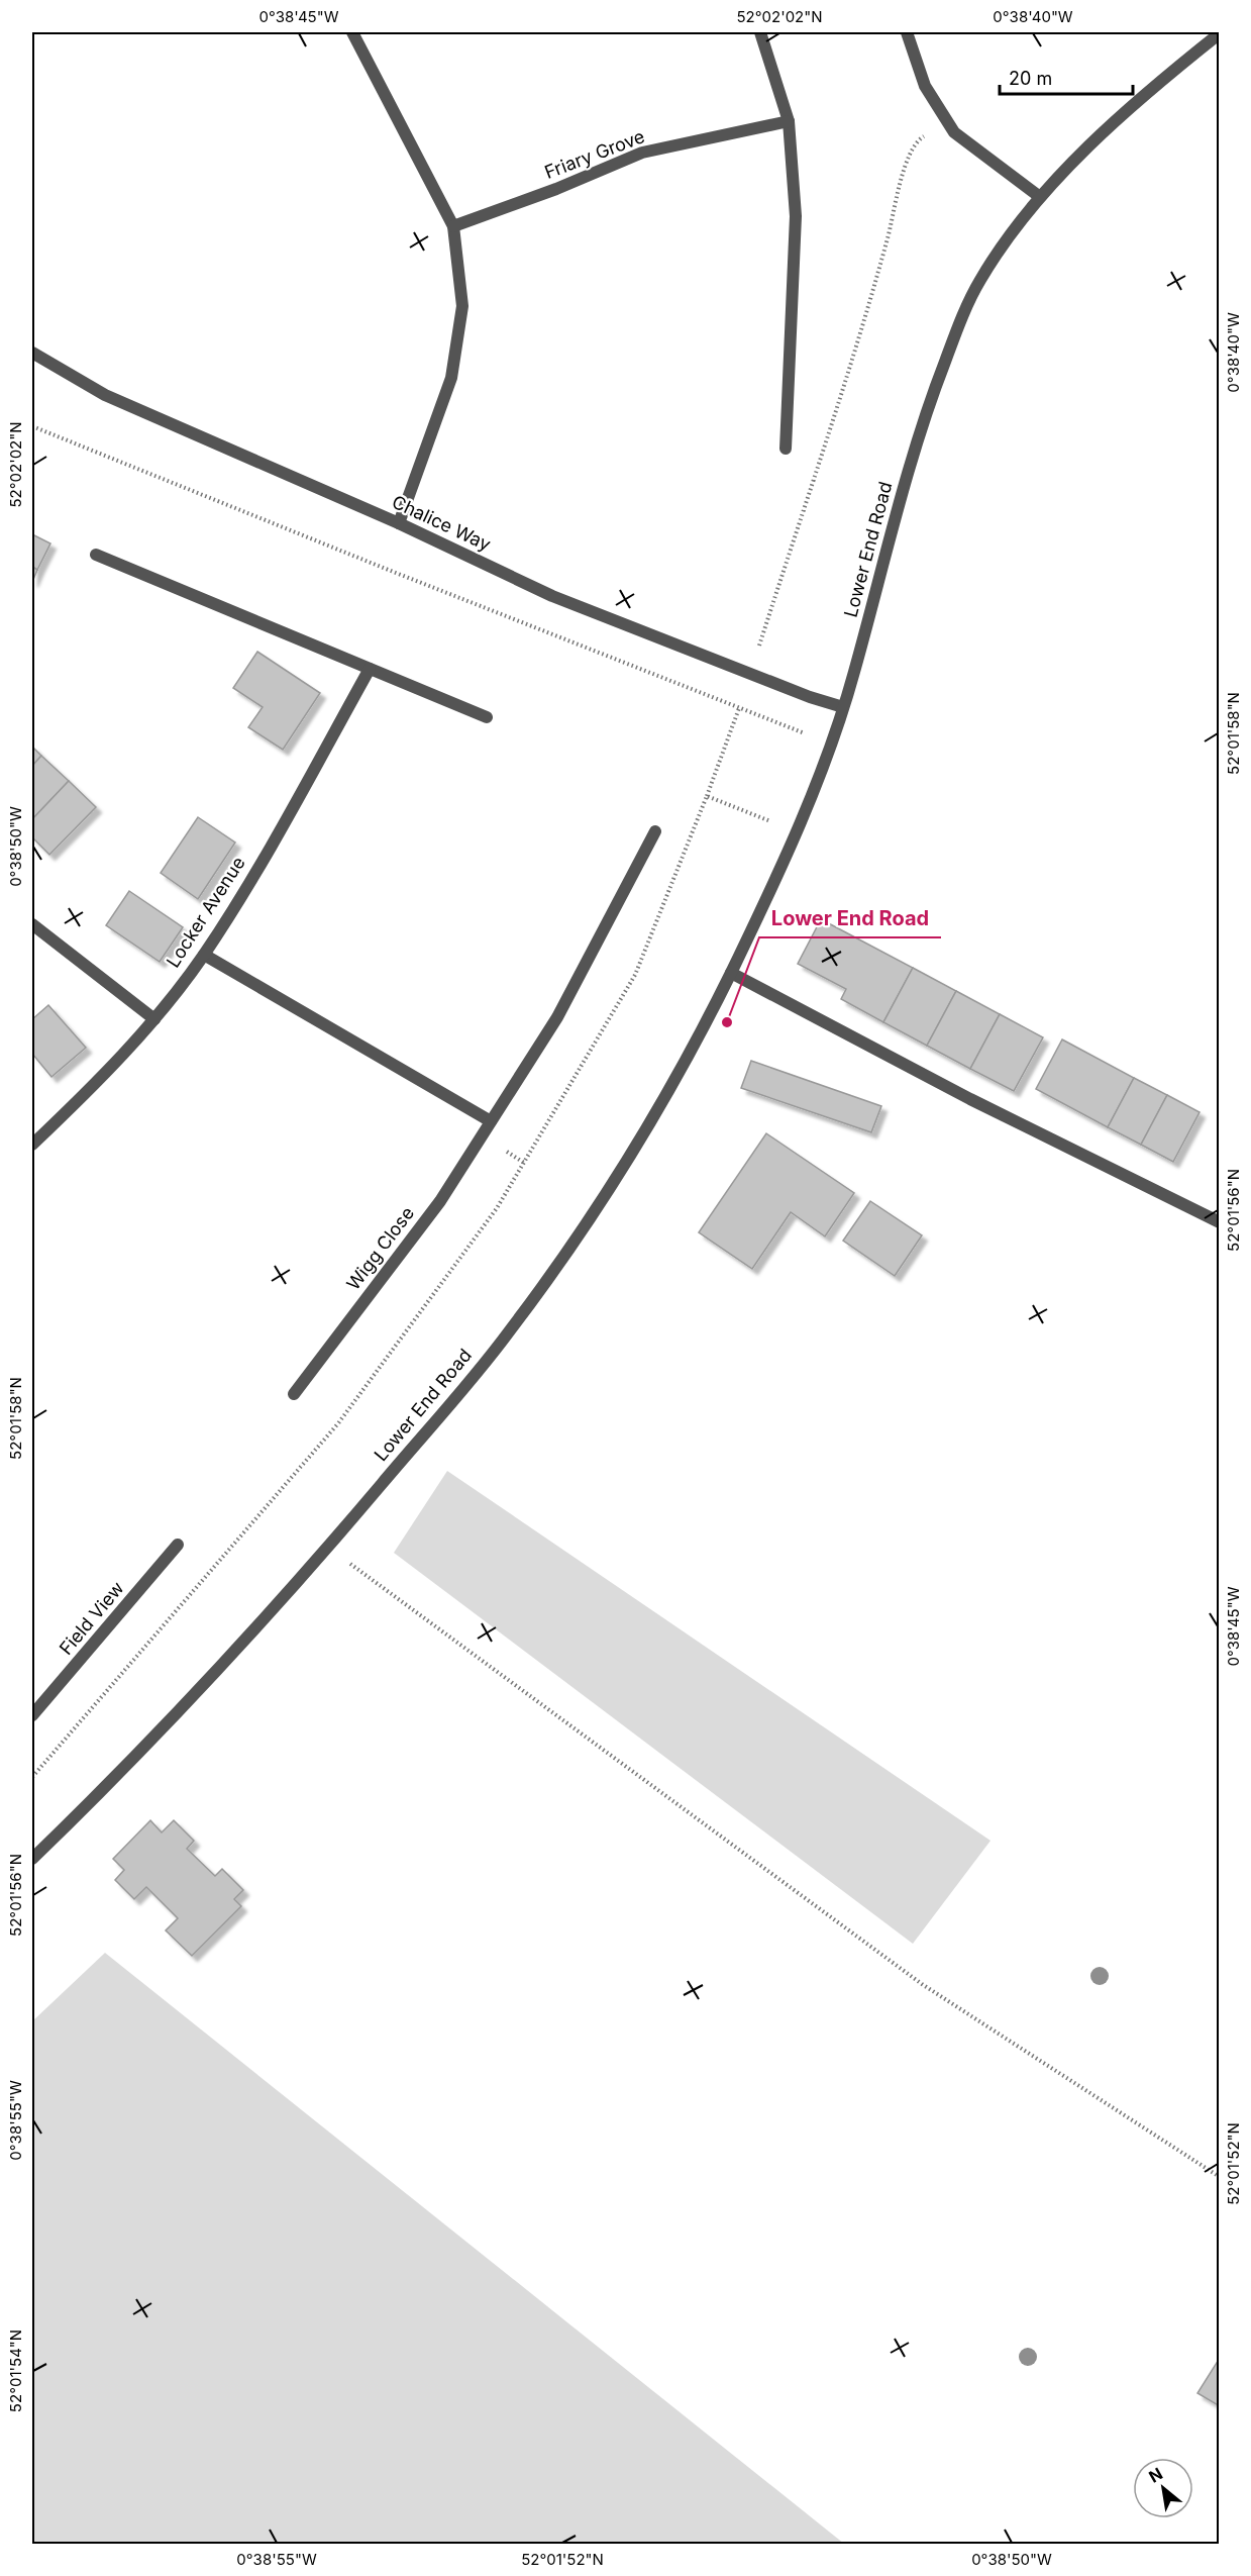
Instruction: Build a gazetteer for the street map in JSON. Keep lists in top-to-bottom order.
{
  "streets": {
    "street": [
      "Friary Grove",
      "Chalice Way",
      "Lower End Road",
      "Locker Avenue",
      "Wigg Close",
      "Field View"
    ]
  },
  "crossings": [
    ["Chalice Way", "Lower End Road"]
  ],
  "places": ["Lower End Road"],
  "scale_bar": "20 m",
  "north": "top left",
  "coordinates": [
    "0°38'45\"W",
    "52°02'02\"N",
    "0°38'40\"W",
    "52°01'58\"N",
    "0°38'50\"W",
    "52°01'56\"N",
    "0°38'55\"W",
    "52°01'52\"N",
    "52°01'54\"N"
  ]
}
